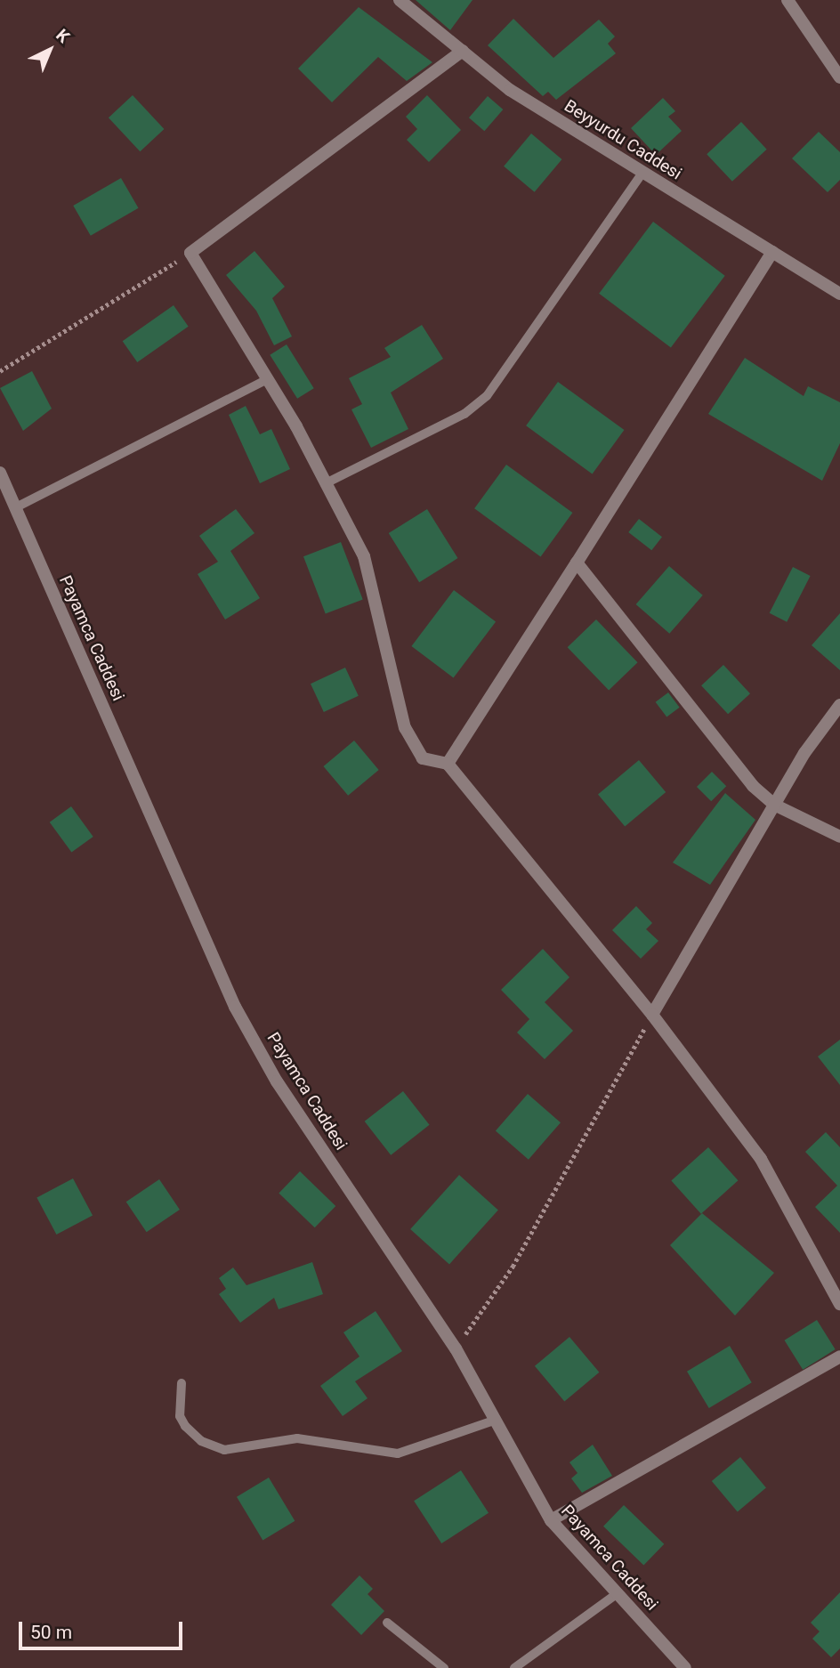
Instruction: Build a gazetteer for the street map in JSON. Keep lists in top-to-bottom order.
{
  "streets": {
    "street": ["Beyyurdu Caddesi", "Payamca Caddesi"]
  },
  "scale_bar": "50 m",
  "north": "top right"
}
